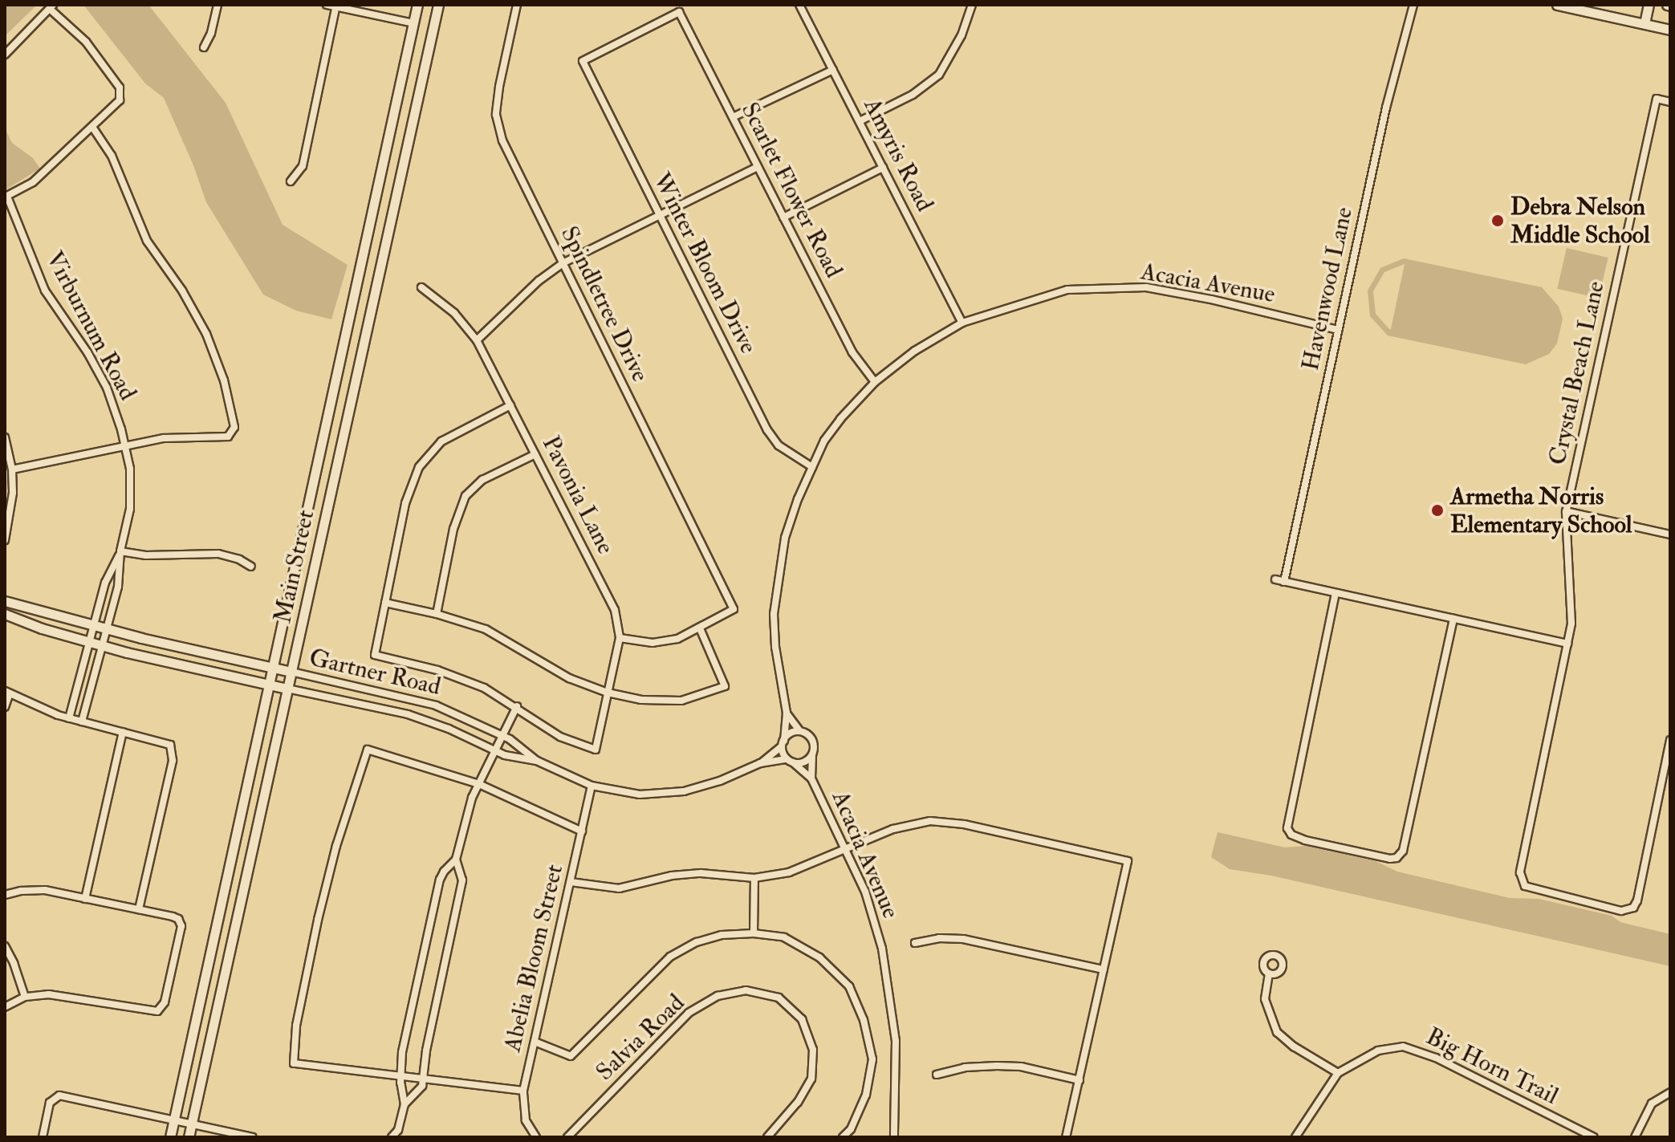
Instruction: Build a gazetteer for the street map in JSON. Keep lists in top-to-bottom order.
{
  "streets": {
    "main road": ["Main Street", "Gartner Road"],
    "street": [
      "Amyris Road",
      "Scarlet Flower Road",
      "Winter Bloom Drive",
      "Acacia Avenue",
      "Havenwood Lane",
      "Spindletree Drive",
      "Virburnum Road",
      "Crystal Beach Lane",
      "Pavonia Lane",
      "Abelia Bloom Street",
      "Salvia Road",
      "Big Horn Trail"
    ]
  },
  "crossings": [
    ["Amyris Road", "Acacia Avenue"],
    ["Scarlet Flower Road", "Winter Bloom Drive"],
    ["Scarlet Flower Road", "Acacia Avenue"],
    ["Winter Bloom Drive", "Acacia Avenue"],
    ["Acacia Avenue", "Havenwood Lane"],
    ["Virburnum Road", "Gartner Road"],
    ["Main Street", "Gartner Road"],
    ["Gartner Road", "Abelia Bloom Street"]
  ],
  "places": ["Debra Nelson Middle School", "Armetha Norris Elementary School"]
}
